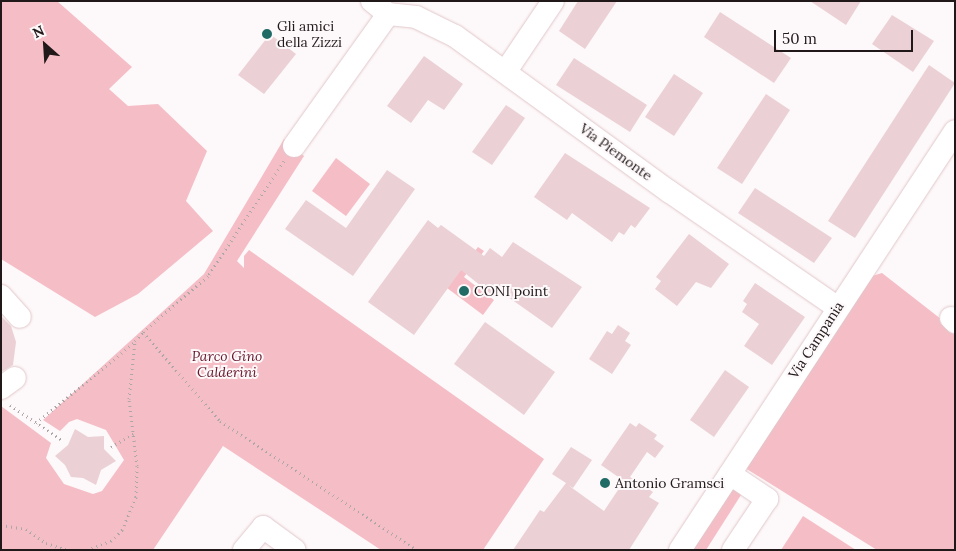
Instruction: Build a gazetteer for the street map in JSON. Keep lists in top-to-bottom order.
{
  "streets": {
    "street": ["Via Piemonte", "Via Campania"]
  },
  "crossings": [
    ["Via Piemonte", "Via Campania"]
  ],
  "parks": ["Parco Gino Calderini"],
  "places": ["Gli amici della Zizzi", "CONI point", "Antonio Gramsci"],
  "scale_bar": "50 m",
  "north": "top left"
}
